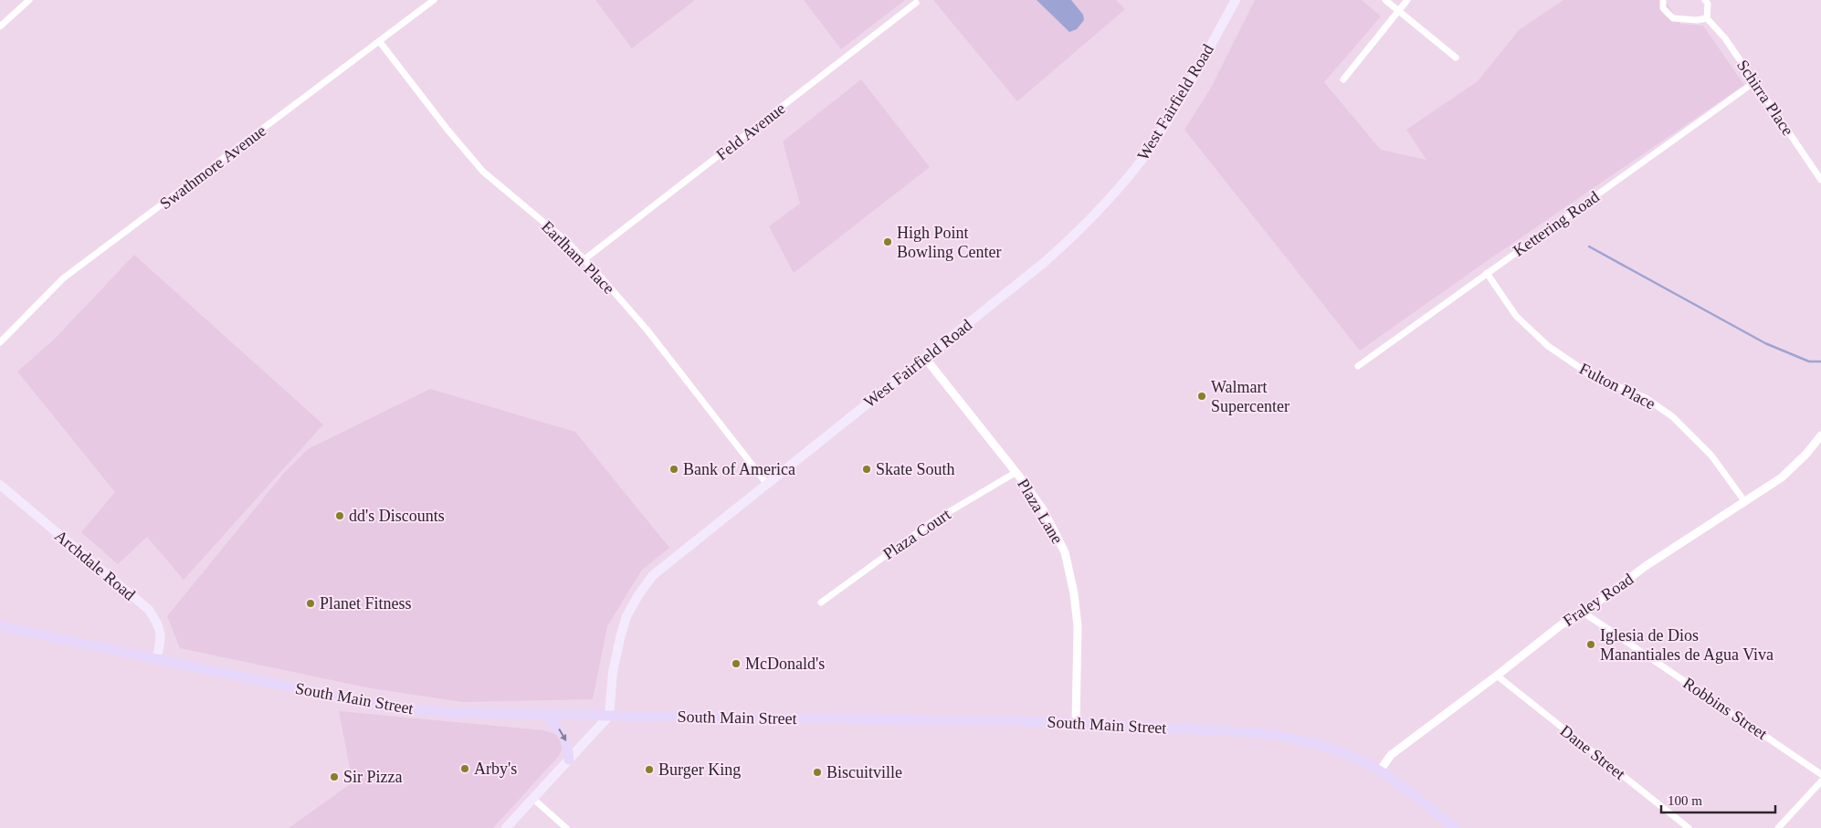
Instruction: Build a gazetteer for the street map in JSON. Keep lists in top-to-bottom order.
{
  "streets": {
    "main road": ["West Fairfield Road", "Archdale Road", "South Main Street"],
    "street": [
      "Schirra Place",
      "Feld Avenue",
      "Swathmore Avenue",
      "Kettering Road",
      "Earlham Place",
      "Fulton Place",
      "Plaza Lane",
      "Plaza Court",
      "Fraley Road",
      "Robbins Street",
      "Dane Street"
    ]
  },
  "crossings": [
    ["Schirra Place", "Kettering Road"],
    ["West Fairfield Road", "Earlham Place"],
    ["West Fairfield Road", "Plaza Lane"],
    ["West Fairfield Road", "South Main Street"],
    ["Feld Avenue", "Earlham Place"],
    ["Swathmore Avenue", "Earlham Place"],
    ["Kettering Road", "Fulton Place"],
    ["Fulton Place", "Fraley Road"],
    ["Plaza Lane", "Plaza Court"],
    ["Plaza Lane", "South Main Street"],
    ["Archdale Road", "South Main Street"],
    ["Fraley Road", "South Main Street"],
    ["Fraley Road", "Robbins Street"],
    ["Fraley Road", "Dane Street"]
  ],
  "places": [
    "High Point Bowling Center",
    "Walmart Supercenter",
    "Bank of America",
    "Skate South",
    "dd's Discounts",
    "Planet Fitness",
    "Iglesia de Dios Manantiales de Agua Viva",
    "McDonald's",
    "Arby's",
    "Burger King",
    "Biscuitville",
    "Sir Pizza"
  ],
  "scale_bar": "100 m"
}
